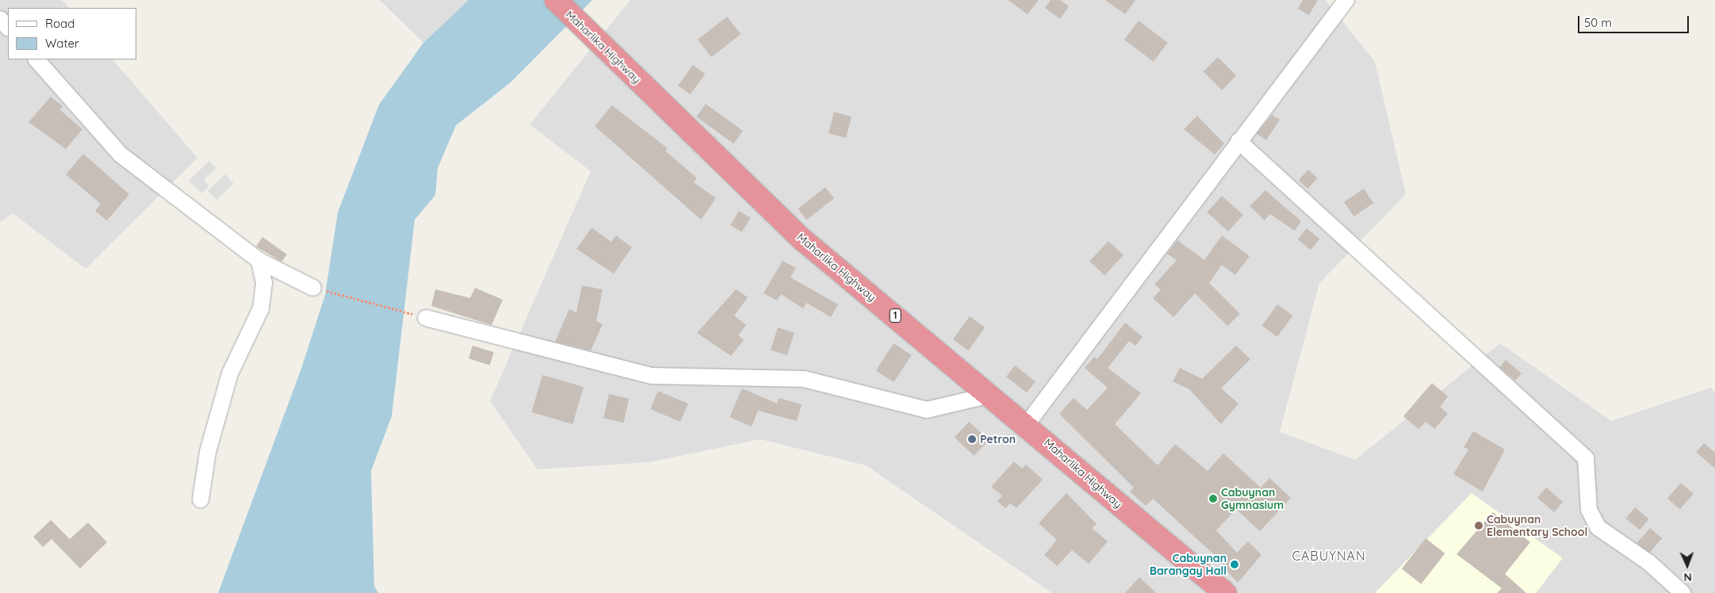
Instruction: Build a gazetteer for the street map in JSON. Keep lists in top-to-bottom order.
{
  "streets": {
    "highway": ["Maharlika Highway", "1"]
  },
  "districts": ["CABUYNAN"],
  "places": [
    "Petron",
    "Cabuynan Gymnasium",
    "Cabuynan Elementary School",
    "Cabuynan Barangay Hall"
  ],
  "legend": ["Road", "Water"],
  "scale_bar": "50 m",
  "north": "bottom"
}
